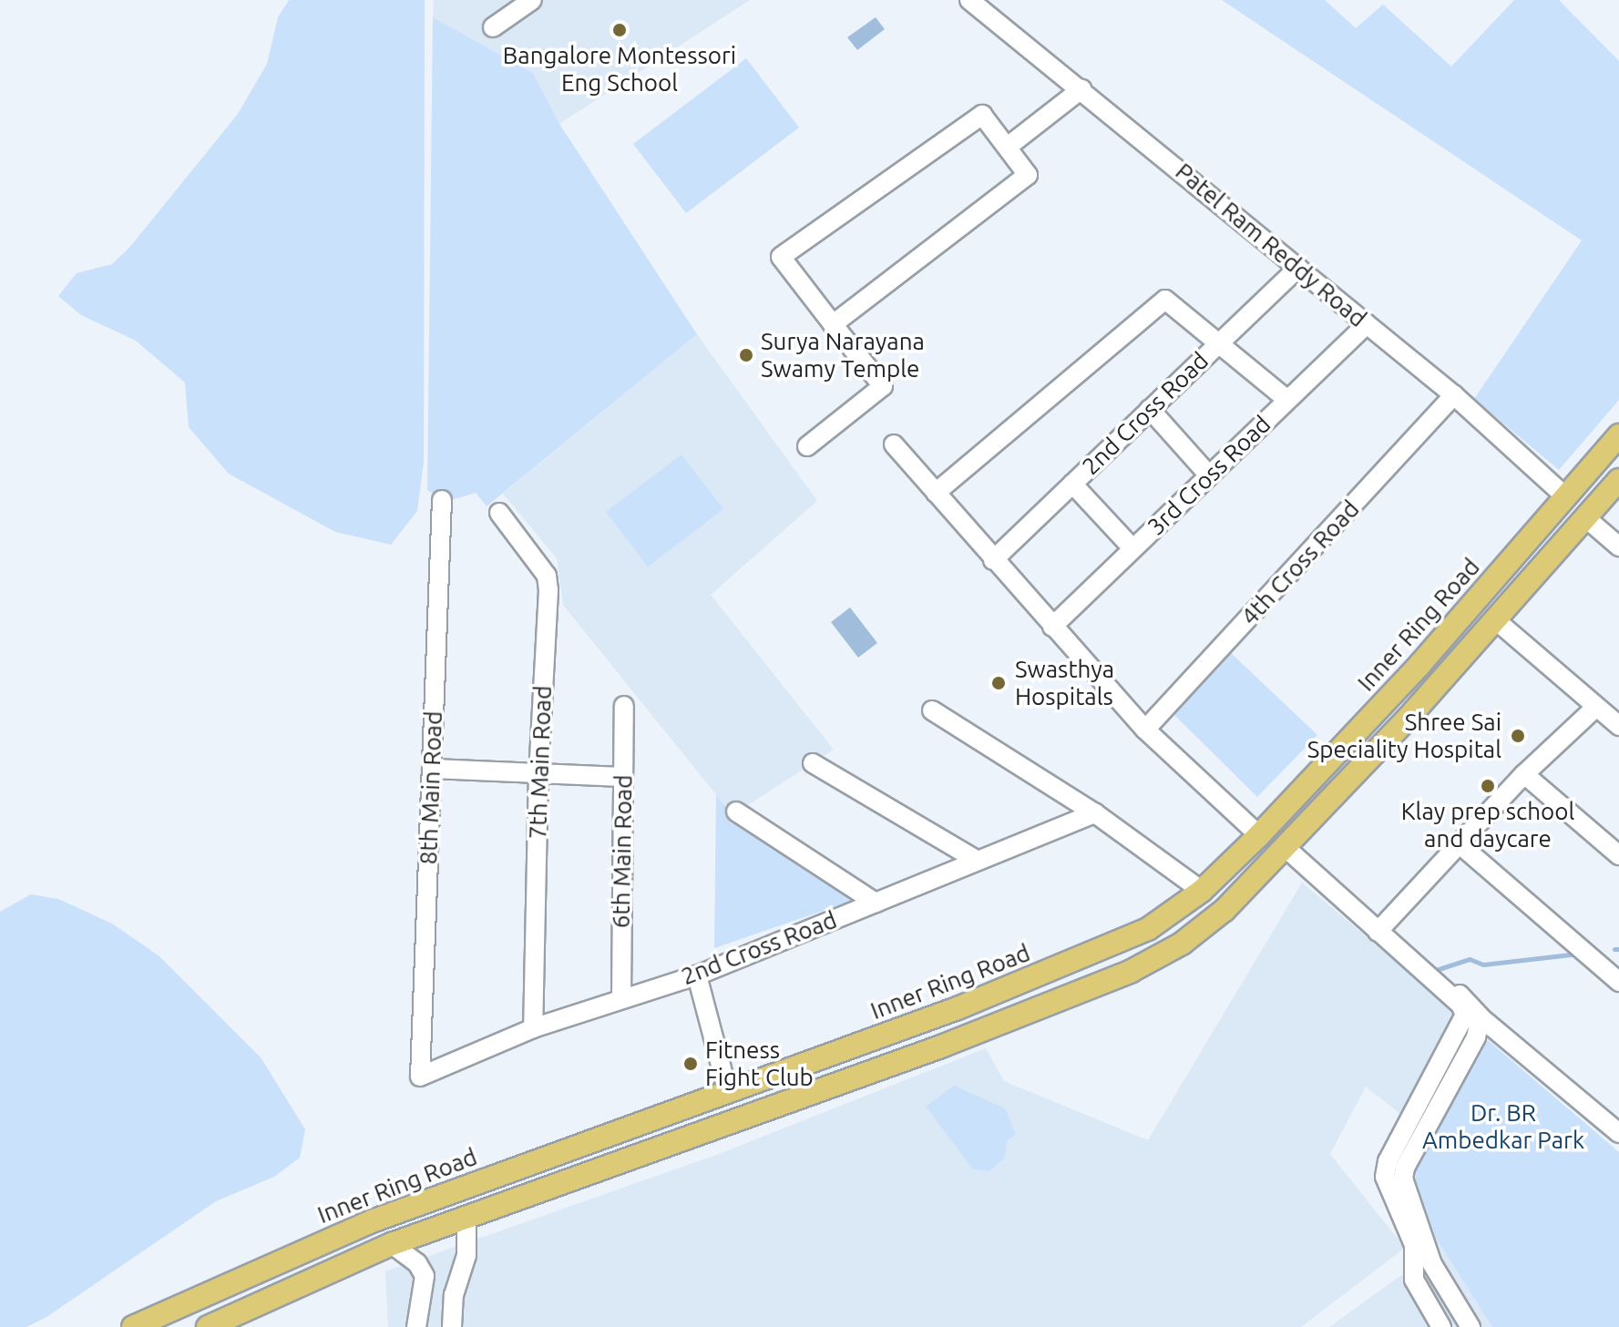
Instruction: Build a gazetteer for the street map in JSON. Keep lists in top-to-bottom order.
{
  "streets": {
    "main road": ["Inner Ring Road"],
    "street": [
      "Patel Ram Reddy Road",
      "2nd Cross Road",
      "3rd Cross Road",
      "4th Cross Road",
      "7th Main Road",
      "8th Main Road",
      "6th Main Road"
    ]
  },
  "crossings": [
    ["Patel Ram Reddy Road", "2nd Cross Road"],
    ["Patel Ram Reddy Road", "3rd Cross Road"],
    ["Patel Ram Reddy Road", "4th Cross Road"],
    ["Patel Ram Reddy Road", "Inner Ring Road"],
    ["2nd Cross Road", "7th Main Road"],
    ["2nd Cross Road", "8th Main Road"],
    ["2nd Cross Road", "6th Main Road"]
  ],
  "parks": ["Dr. BR Ambedkar Park"],
  "places": [
    "Bangalore Montessori Eng School",
    "Surya Narayana Swamy Temple",
    "Swasthya Hospitals",
    "Shree Sai Speciality Hospital",
    "Klay prep school and daycare",
    "Fitness Fight Club"
  ]
}
